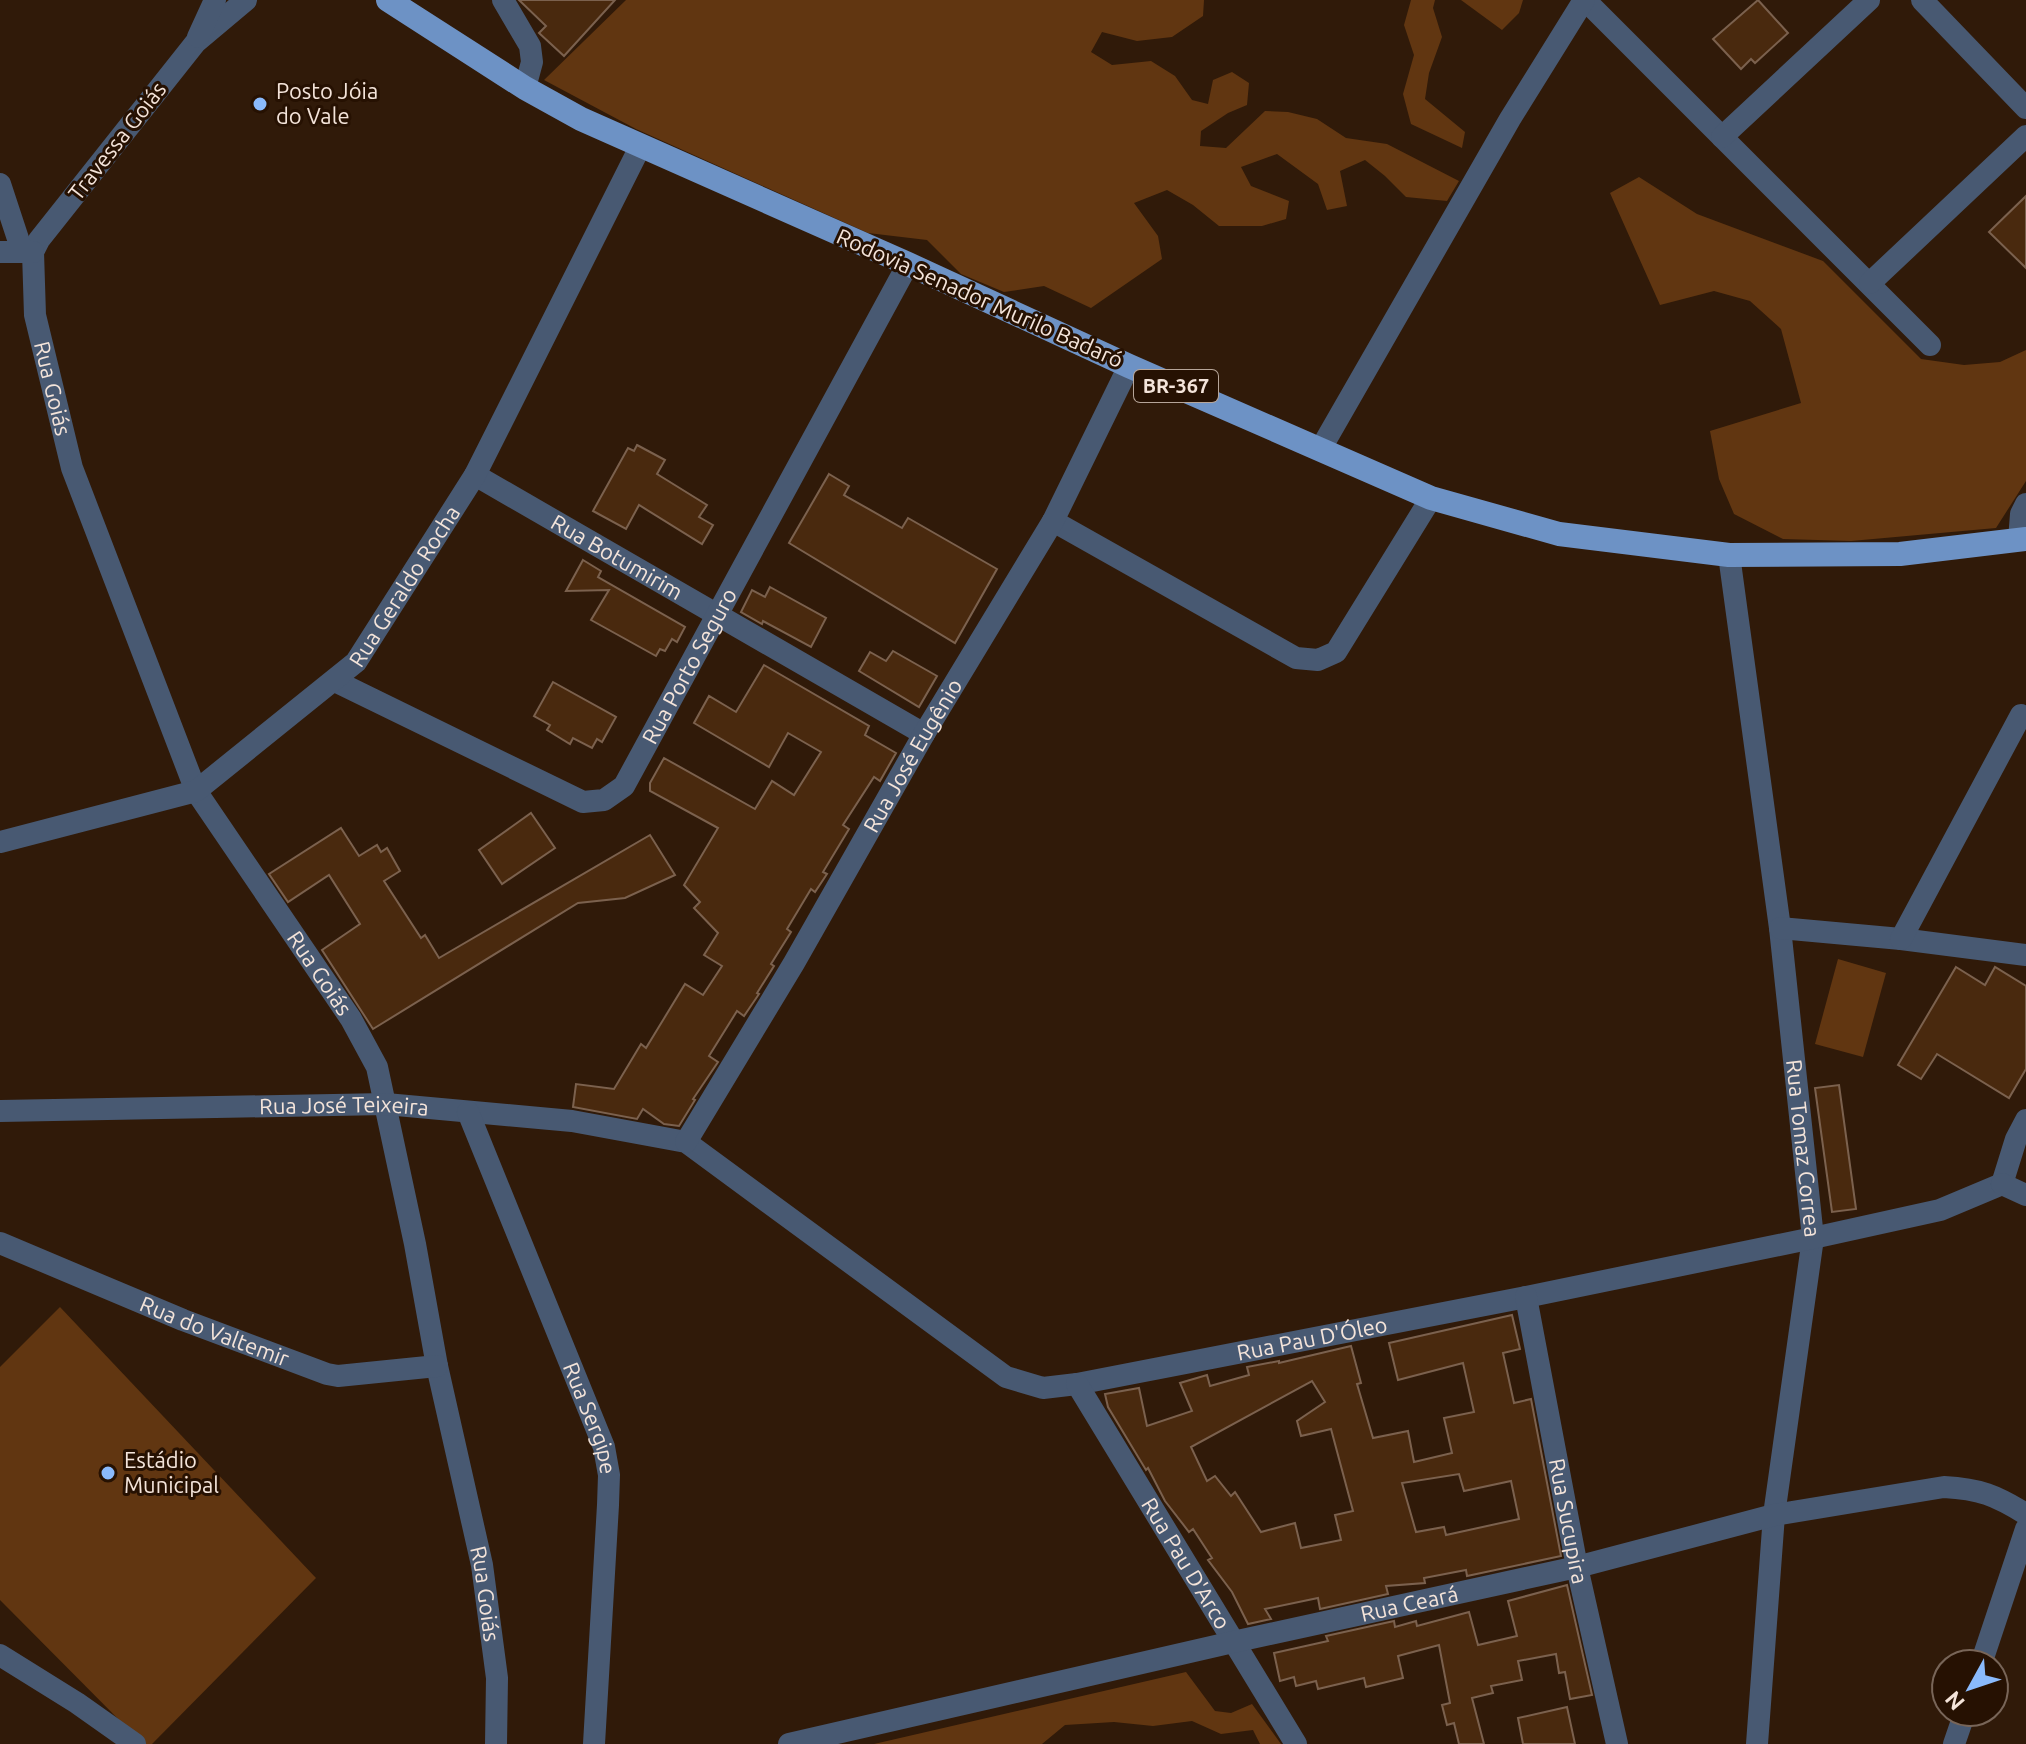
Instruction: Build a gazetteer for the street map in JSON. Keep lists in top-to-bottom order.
{
  "streets": {
    "main road": ["Rodovia Senador Murilo Badaró", "BR-367"],
    "street": [
      "Travessa Goiás",
      "Rua Goiás",
      "Rua Botumirim",
      "Rua Geraldo Rocha",
      "Rua Porto Seguro",
      "Rua José Eugênio",
      "Rua José Teixeira",
      "Rua Tomaz Correa",
      "Rua do Valtemir",
      "Rua Pau D'Óleo",
      "Rua Sergipe",
      "Rua Sucupira",
      "Rua Pau D'Arco",
      "Rua Ceará"
    ]
  },
  "crossings": [
    ["Travessa Goiás", "Rua Goiás"],
    ["Rodovia Senador Murilo Badaró", "Rua Geraldo Rocha"],
    ["Rodovia Senador Murilo Badaró", "Rua Porto Seguro"],
    ["Rodovia Senador Murilo Badaró", "Rua José Eugênio"],
    ["Rodovia Senador Murilo Badaró", "Rua Tomaz Correa"],
    ["Rua Goiás", "Rua Geraldo Rocha"],
    ["Rua Goiás", "Rua José Teixeira"],
    ["Rua Goiás", "Rua do Valtemir"],
    ["Rua Botumirim", "Rua Geraldo Rocha"],
    ["Rua Botumirim", "Rua Porto Seguro"],
    ["Rua Botumirim", "Rua José Eugênio"],
    ["Rua Geraldo Rocha", "Rua Porto Seguro"],
    ["Rua José Eugênio", "Rua José Teixeira"],
    ["Rua José Eugênio", "Rua Pau D'Óleo"],
    ["Rua José Teixeira", "Rua Pau D'Óleo"],
    ["Rua José Teixeira", "Rua Sergipe"],
    ["Rua Tomaz Correa", "Rua Pau D'Óleo"],
    ["Rua Tomaz Correa", "Rua Ceará"],
    ["Rua Pau D'Óleo", "Rua Sucupira"],
    ["Rua Pau D'Óleo", "Rua Pau D'Arco"],
    ["Rua Sucupira", "Rua Ceará"],
    ["Rua Pau D'Arco", "Rua Ceará"]
  ],
  "places": ["Posto Jóia do Vale", "Estádio Municipal"],
  "north": "bottom left"
}
